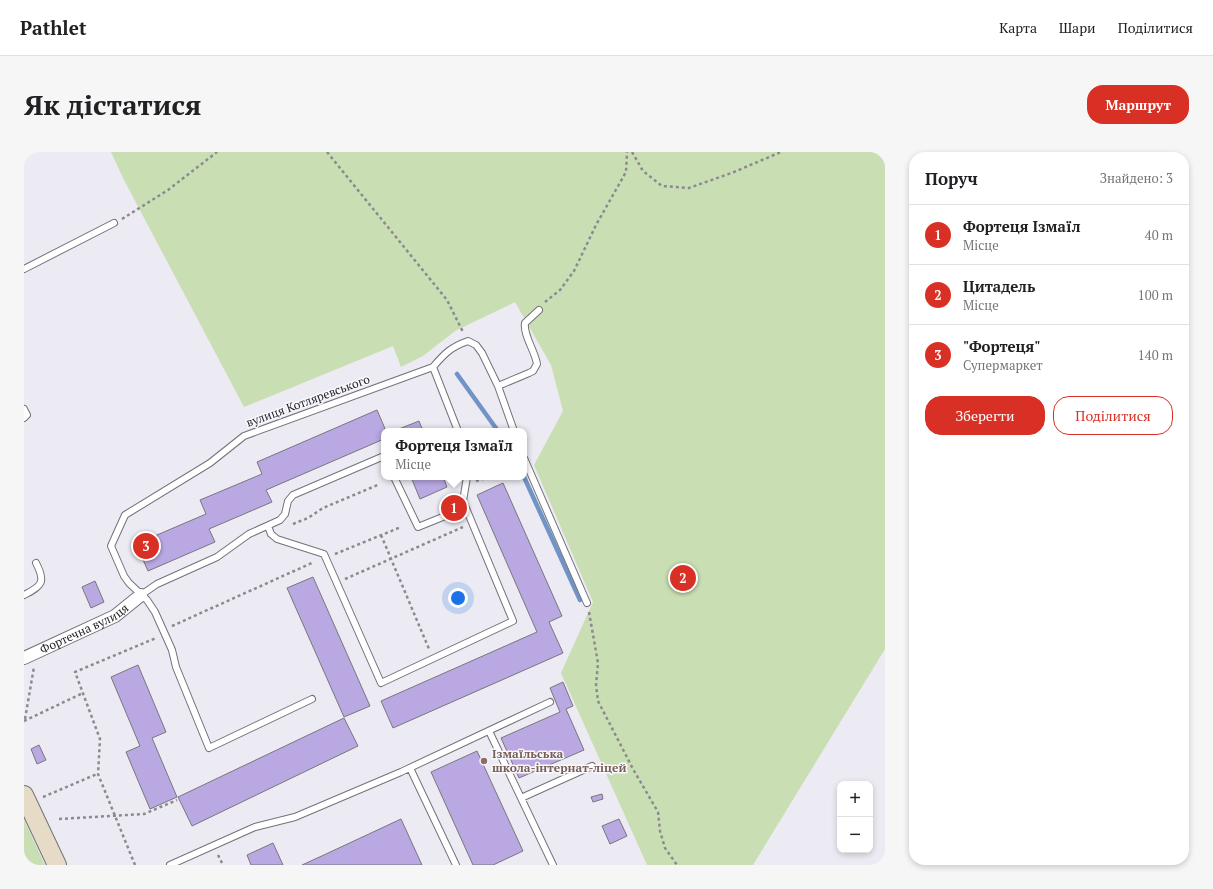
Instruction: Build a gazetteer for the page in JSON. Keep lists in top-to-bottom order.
{
  "streets": {
    "street": ["Фортечна вулиця"],
    "lane": ["вулиця Котляревського"]
  },
  "crossings": [
    ["вулиця Котляревського", "Фортечна вулиця"]
  ],
  "places": ["Ізмаїльська школа-інтернат-ліцей"],
  "page": {
    "header": "Pathlet",
    "nav": ["Карта", "Шари", "Поділитися"],
    "buttons": [
      "Маршрут",
      ["Зберегти", "Поділитися"]
    ],
    "title": "Як дістатися",
    "heading": ["Поруч", "Знайдено: 3"],
    "list": [
      {
        "mark": "1",
        "name": "Фортеця Ізмаїл",
        "note": "Місце",
        "value": "40 m"
      },
      {
        "mark": "2",
        "name": "Цитадель",
        "note": "Місце",
        "value": "100 m"
      },
      {
        "mark": "3",
        "name": "\"Фортеця\"",
        "note": "Супермаркет",
        "value": "140 m"
      }
    ],
    "popup": ["Фортеця Ізмаїл", "Місце"],
    "pins": ["1", "3", "2"],
    "map_buttons": ["+", "−"]
  }
}
